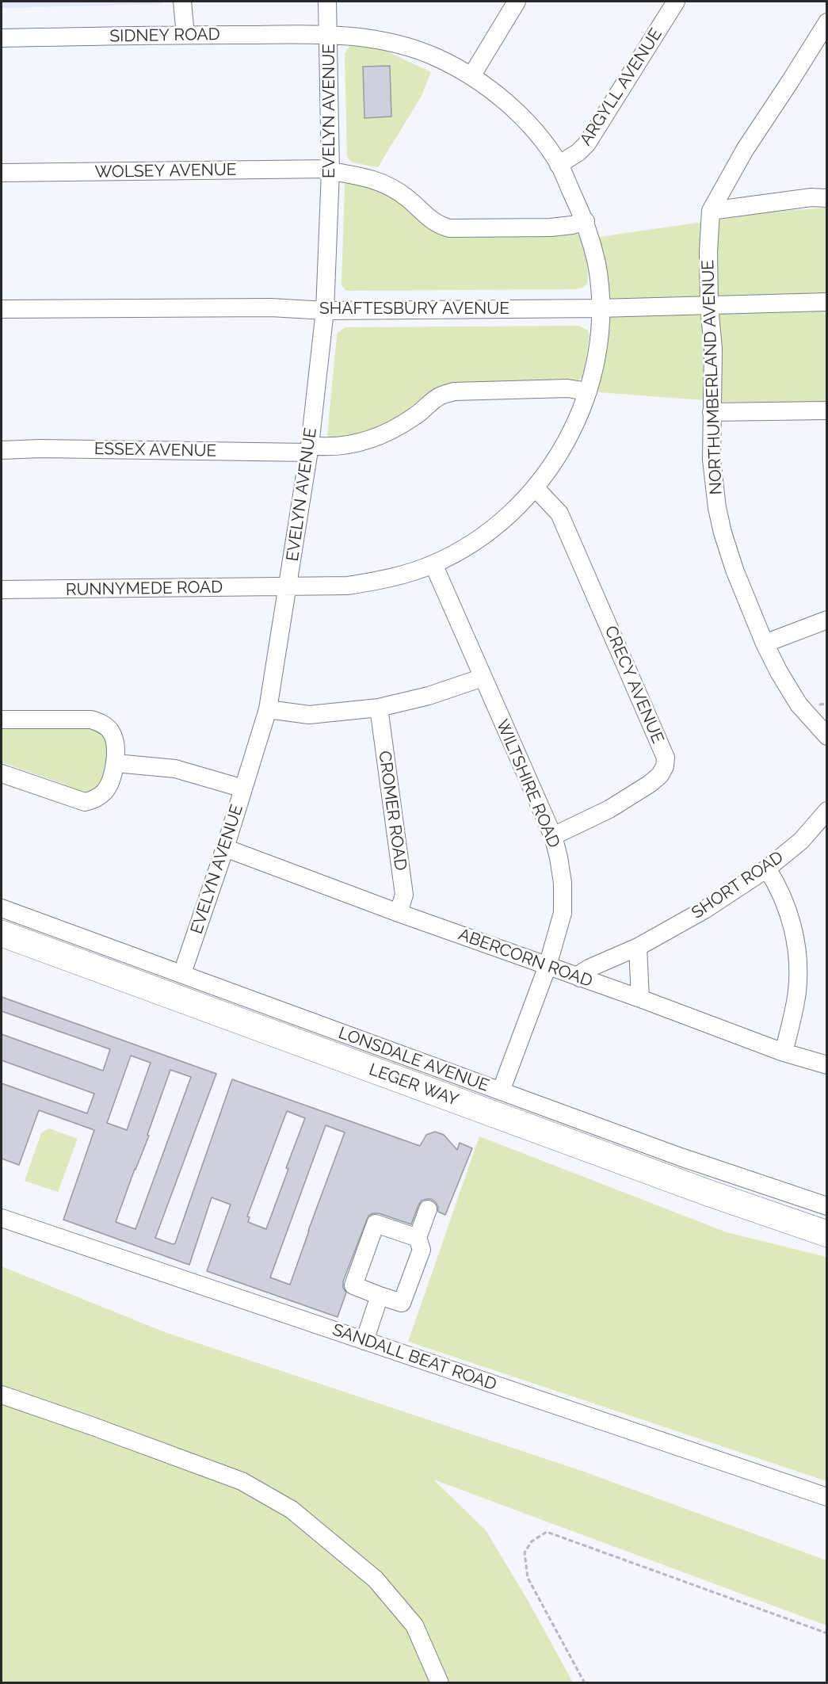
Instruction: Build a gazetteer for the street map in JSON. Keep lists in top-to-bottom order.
{
  "streets": {
    "highway": ["LEGER WAY"],
    "street": [
      "SIDNEY ROAD",
      "ARGYLL AVENUE",
      "EVELYN AVENUE",
      "WOLSEY AVENUE",
      "SHAFTESBURY AVENUE",
      "NORTHUMBERLAND AVENUE",
      "ESSEX AVENUE",
      "RUNNYMEDE ROAD",
      "CRECY AVENUE",
      "WILTSHIRE ROAD",
      "CROMER ROAD",
      "SHORT ROAD",
      "ABERCORN ROAD",
      "LONSDALE AVENUE",
      "SANDALL BEAT ROAD"
    ]
  },
  "crossings": [
    ["SIDNEY ROAD", "ARGYLL AVENUE"],
    ["SIDNEY ROAD", "EVELYN AVENUE"],
    ["SIDNEY ROAD", "WOLSEY AVENUE"],
    ["SIDNEY ROAD", "SHAFTESBURY AVENUE"],
    ["SIDNEY ROAD", "RUNNYMEDE ROAD"],
    ["EVELYN AVENUE", "WOLSEY AVENUE"],
    ["EVELYN AVENUE", "SHAFTESBURY AVENUE"],
    ["EVELYN AVENUE", "ESSEX AVENUE"],
    ["EVELYN AVENUE", "RUNNYMEDE ROAD"],
    ["EVELYN AVENUE", "ABERCORN ROAD"],
    ["EVELYN AVENUE", "LONSDALE AVENUE"],
    ["SHAFTESBURY AVENUE", "NORTHUMBERLAND AVENUE"],
    ["SHAFTESBURY AVENUE", "RUNNYMEDE ROAD"],
    ["ESSEX AVENUE", "RUNNYMEDE ROAD"],
    ["RUNNYMEDE ROAD", "CRECY AVENUE"],
    ["RUNNYMEDE ROAD", "WILTSHIRE ROAD"],
    ["CRECY AVENUE", "WILTSHIRE ROAD"],
    ["WILTSHIRE ROAD", "ABERCORN ROAD"],
    ["WILTSHIRE ROAD", "LONSDALE AVENUE"],
    ["CROMER ROAD", "ABERCORN ROAD"],
    ["SHORT ROAD", "ABERCORN ROAD"]
  ]
}
